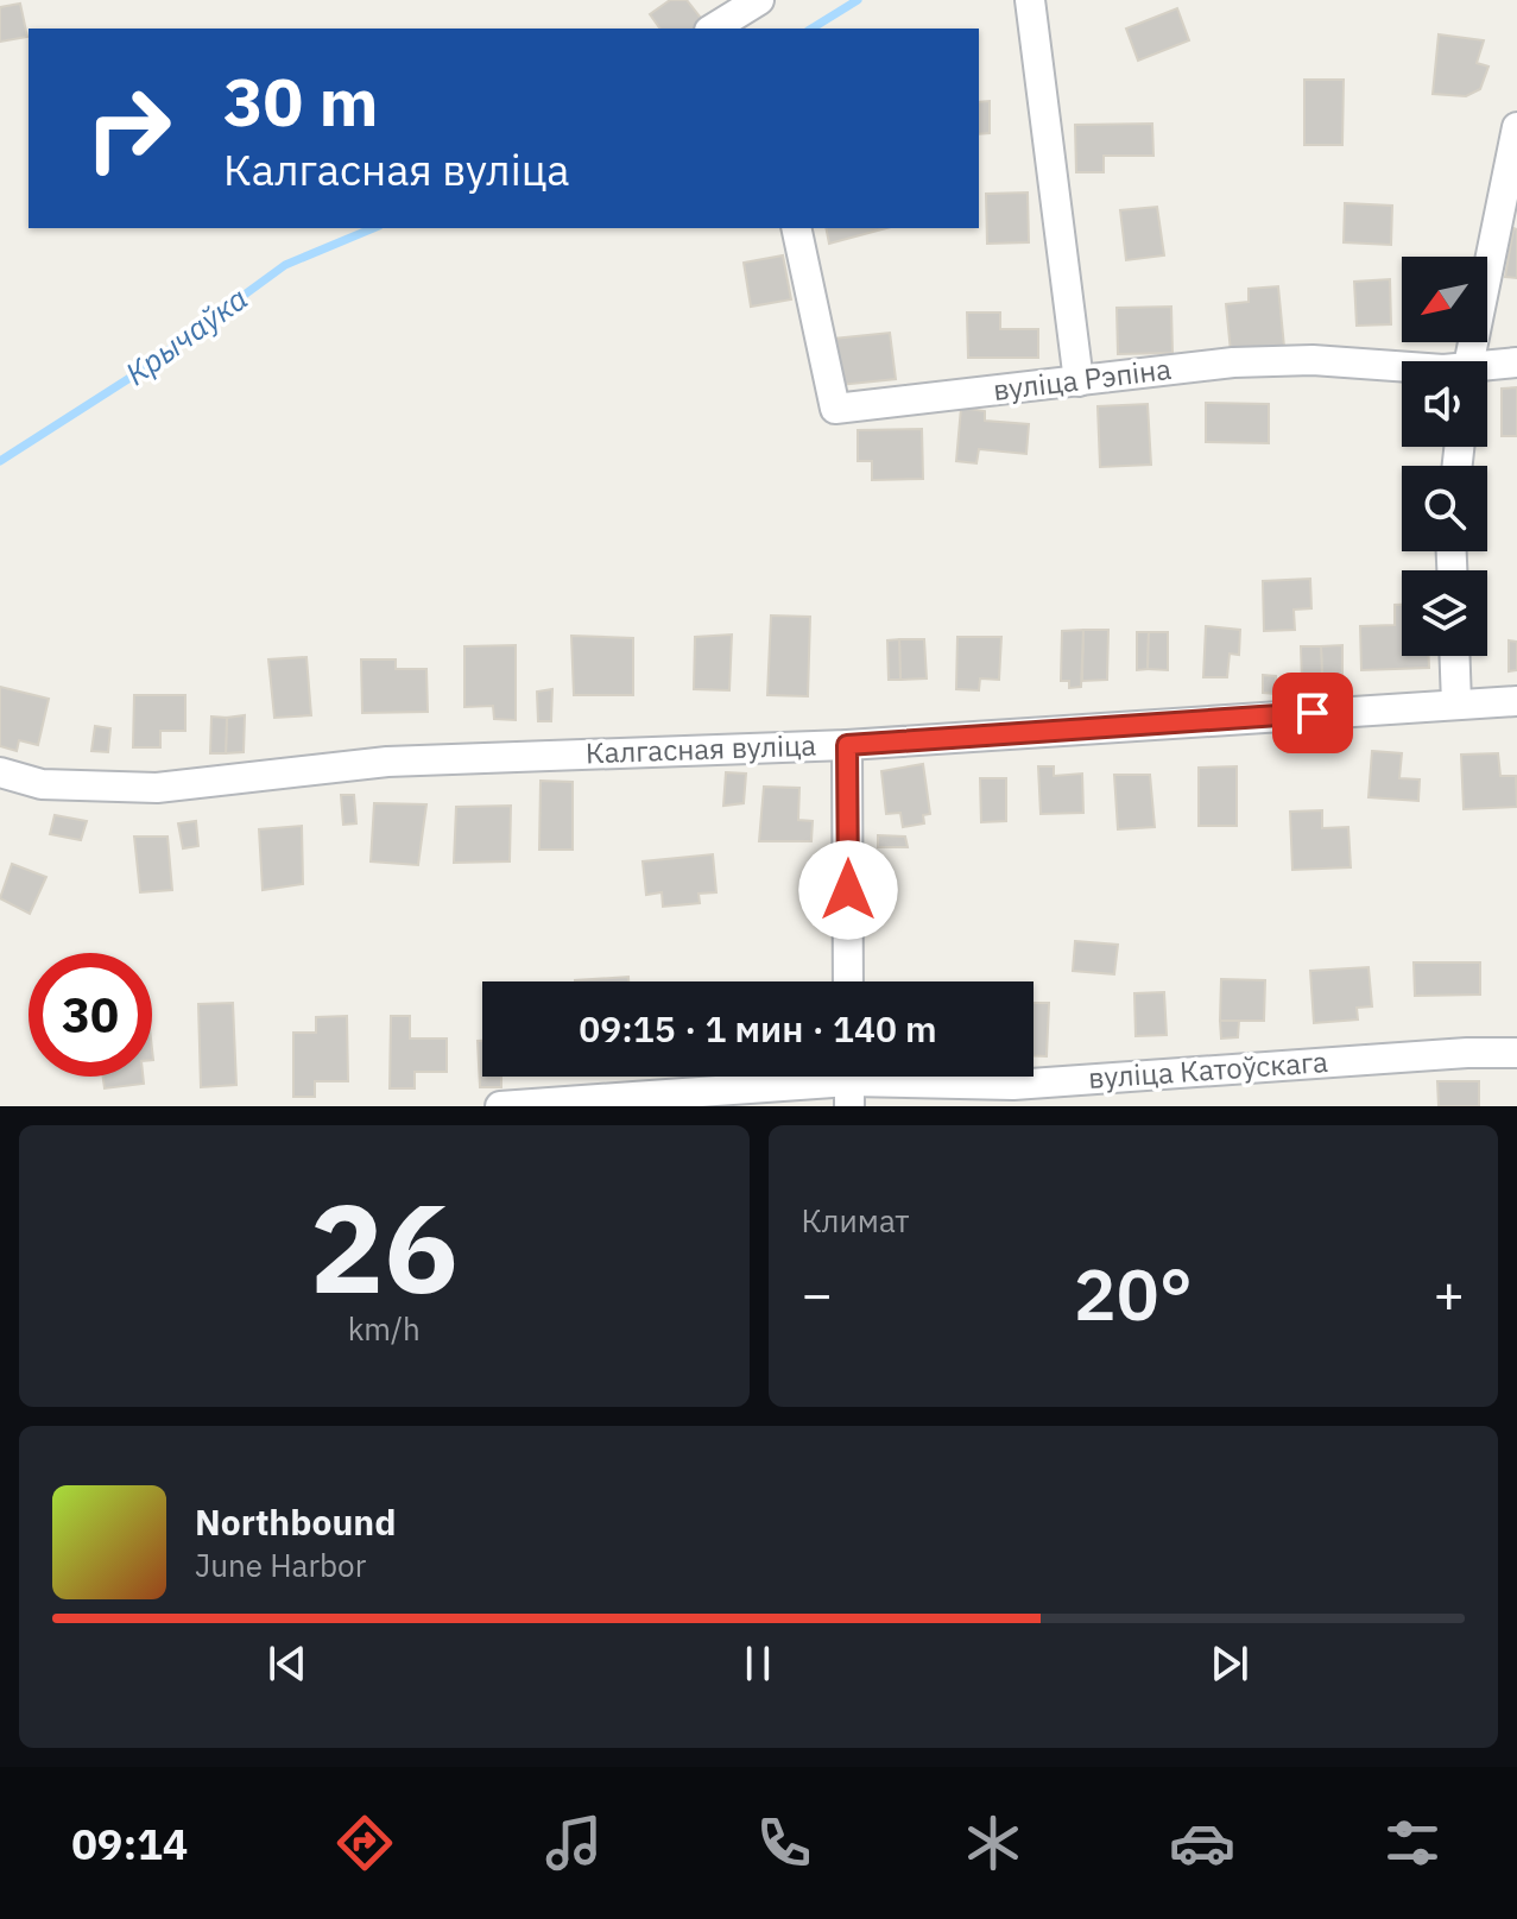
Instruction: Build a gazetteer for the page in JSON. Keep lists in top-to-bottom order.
{
  "streets": {
    "street": ["вуліца Рэпіна", "Калгасная вуліца", "вуліца Катоўскага"]
  },
  "water": ["Крычаўка"],
  "north": "bottom left",
  "page": {
    "turn": ["30 m", "Калгасная вуліца"],
    "limit": "30",
    "trip": "09:15 · 1 мин · 140 m",
    "tile": [
      ["26", "km/h"],
      "Климат"
    ],
    "heat": ["−", "20°", "+"],
    "song": ["Northbound", "June Harbor"],
    "tabs": "09:14"
  }
}
